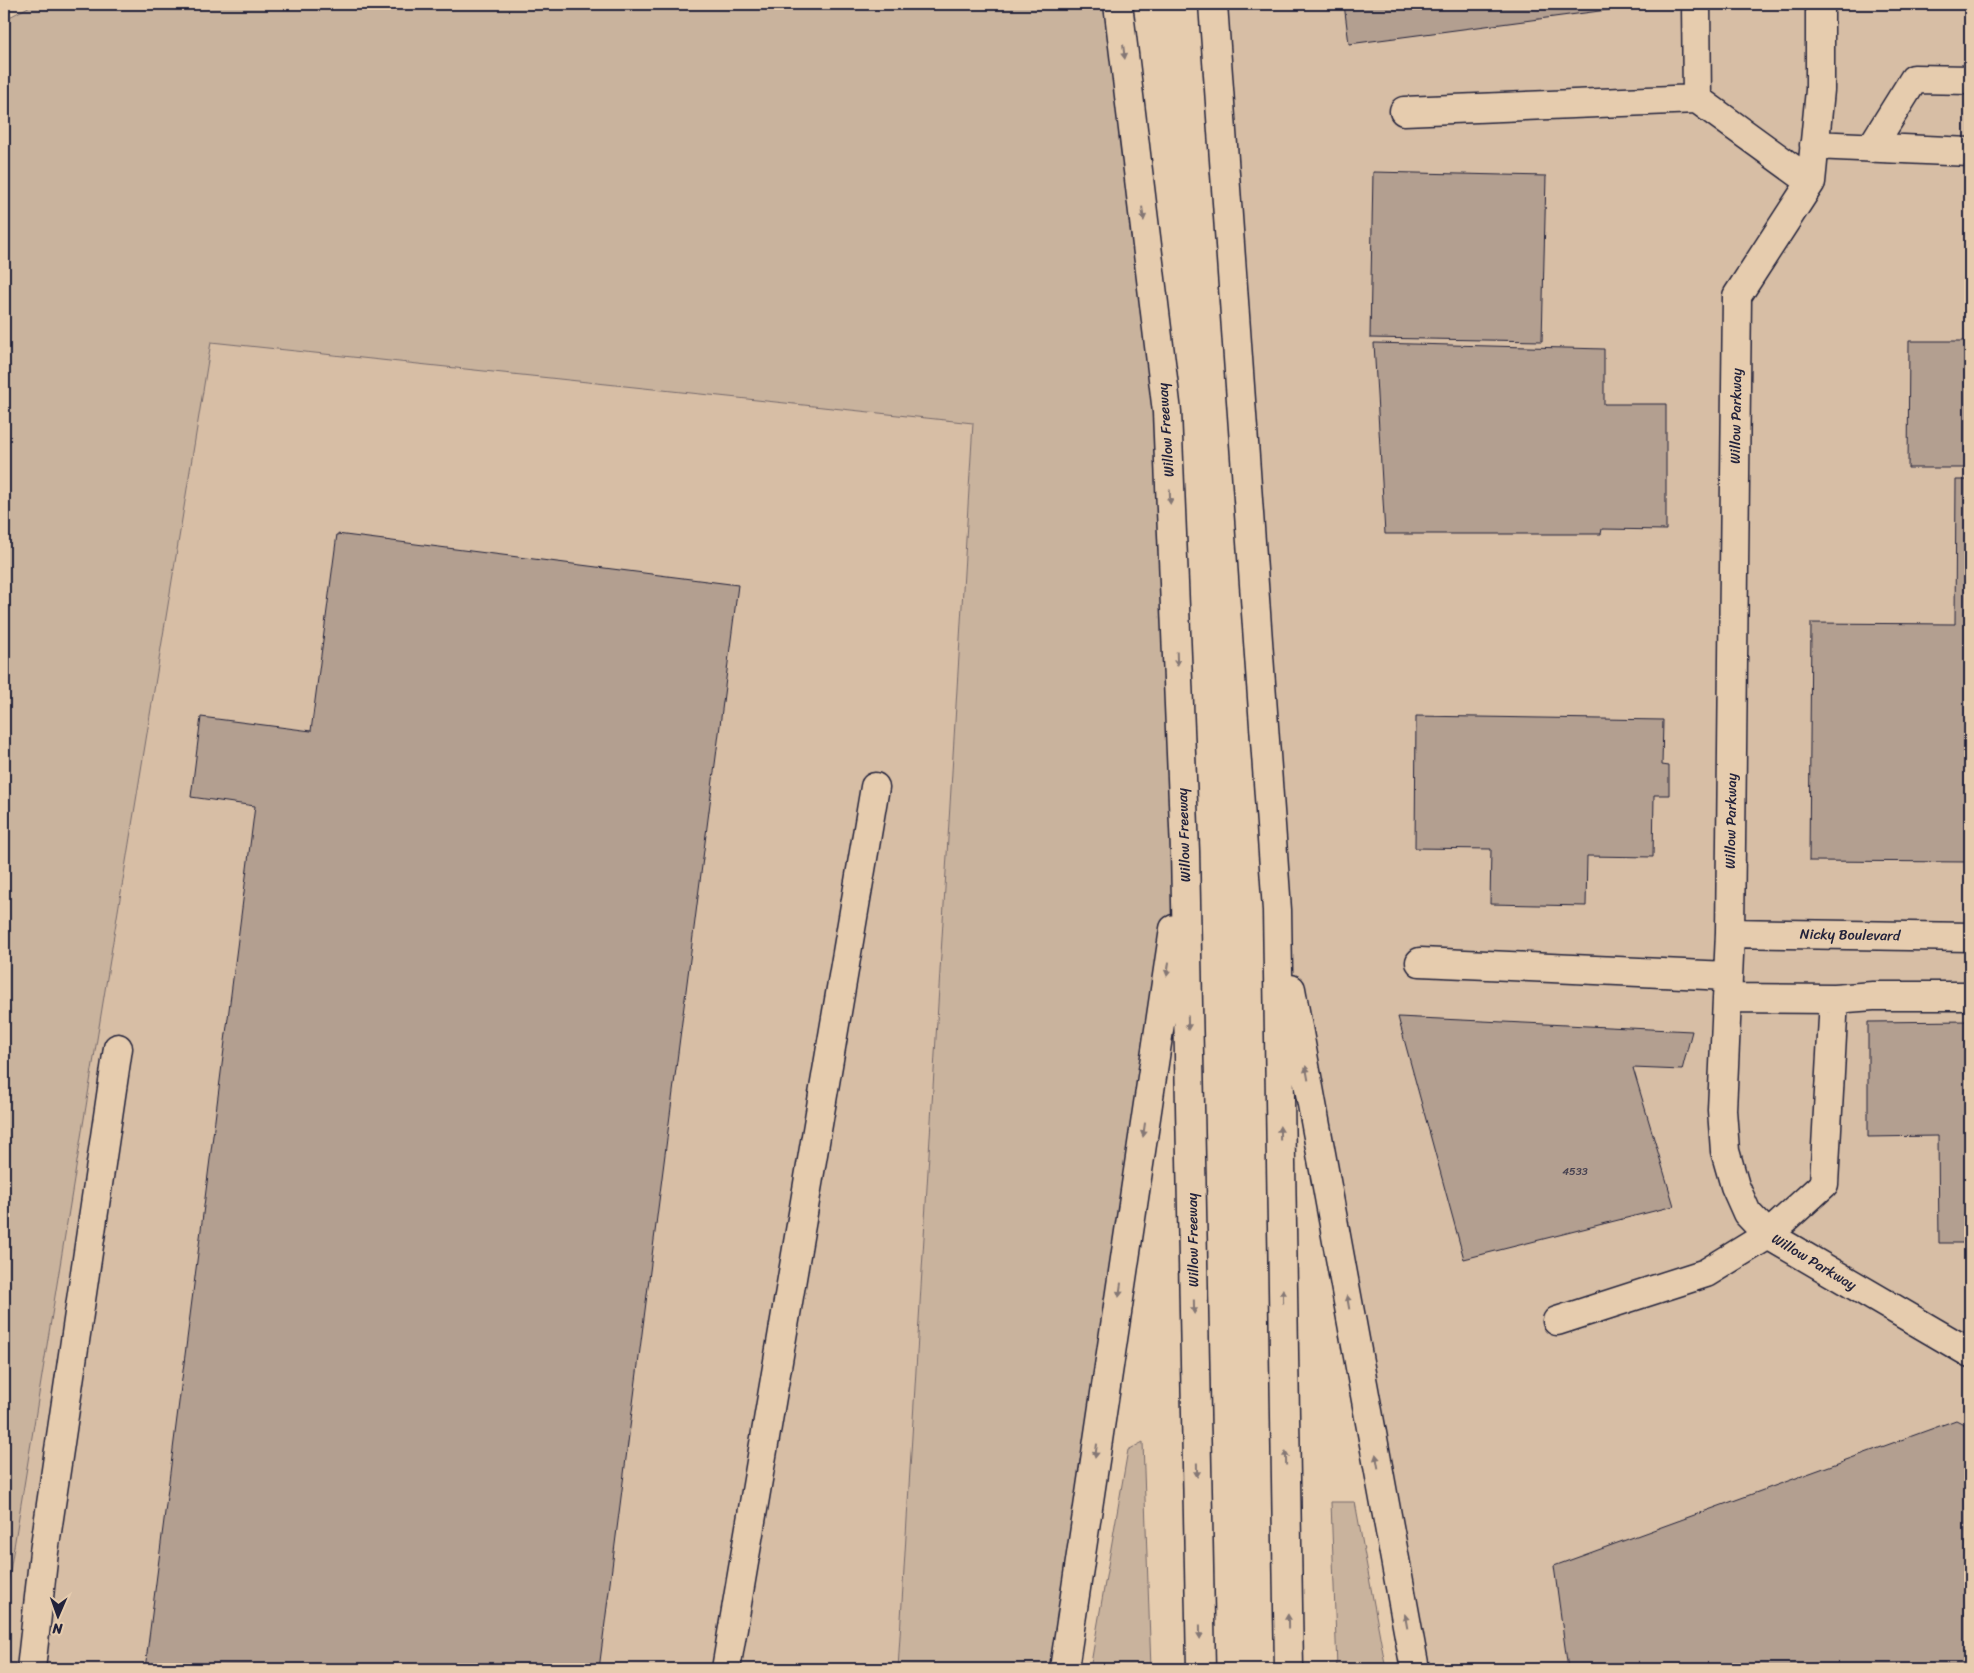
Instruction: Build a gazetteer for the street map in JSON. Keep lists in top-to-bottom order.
{
  "streets": {
    "main road": ["Willow Parkway", "Willow Freeway", "Nicky Boulevard"]
  },
  "crossings": [
    ["Willow Parkway", "Nicky Boulevard"]
  ],
  "house_numbers": ["4533"],
  "north": "bottom"
}
